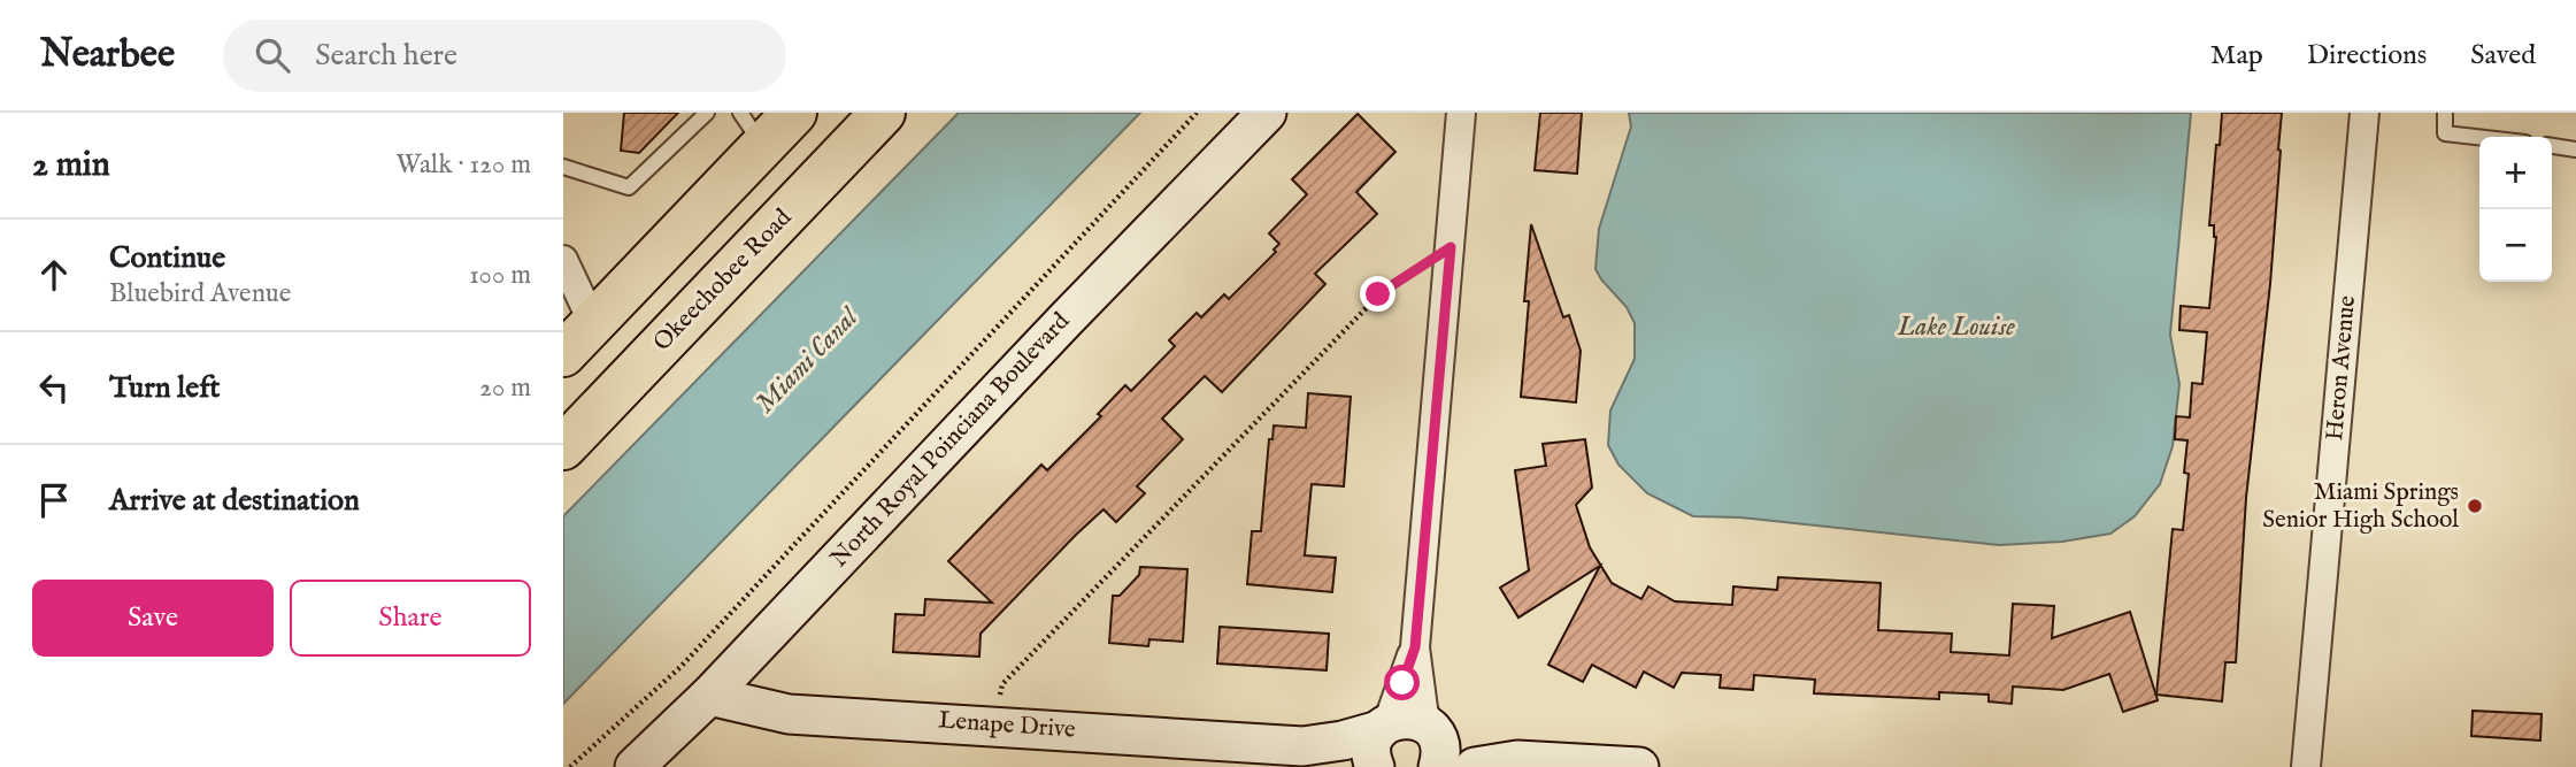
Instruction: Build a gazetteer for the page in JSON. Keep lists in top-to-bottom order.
{
  "streets": {
    "highway": ["Okeechobee Road"],
    "street": ["Heron Avenue", "North Royal Poinciana Boulevard", "Lenape Drive"]
  },
  "crossings": [
    ["North Royal Poinciana Boulevard", "Lenape Drive"]
  ],
  "water": ["Lake Louise", "Miami Canal"],
  "places": ["Miami Springs Senior High School"],
  "page": {
    "header": "Nearbee",
    "search": "Search here",
    "nav": ["Map", "Directions", "Saved"],
    "heading": ["2 min", "Walk · 120 m"],
    "map_buttons": ["+", "−"],
    "list": [
      ["Continue", "Bluebird Avenue", "100 m"],
      ["Turn left", "20 m"],
      "Arrive at destination"
    ],
    "buttons": ["Save", "Share"]
  }
}
